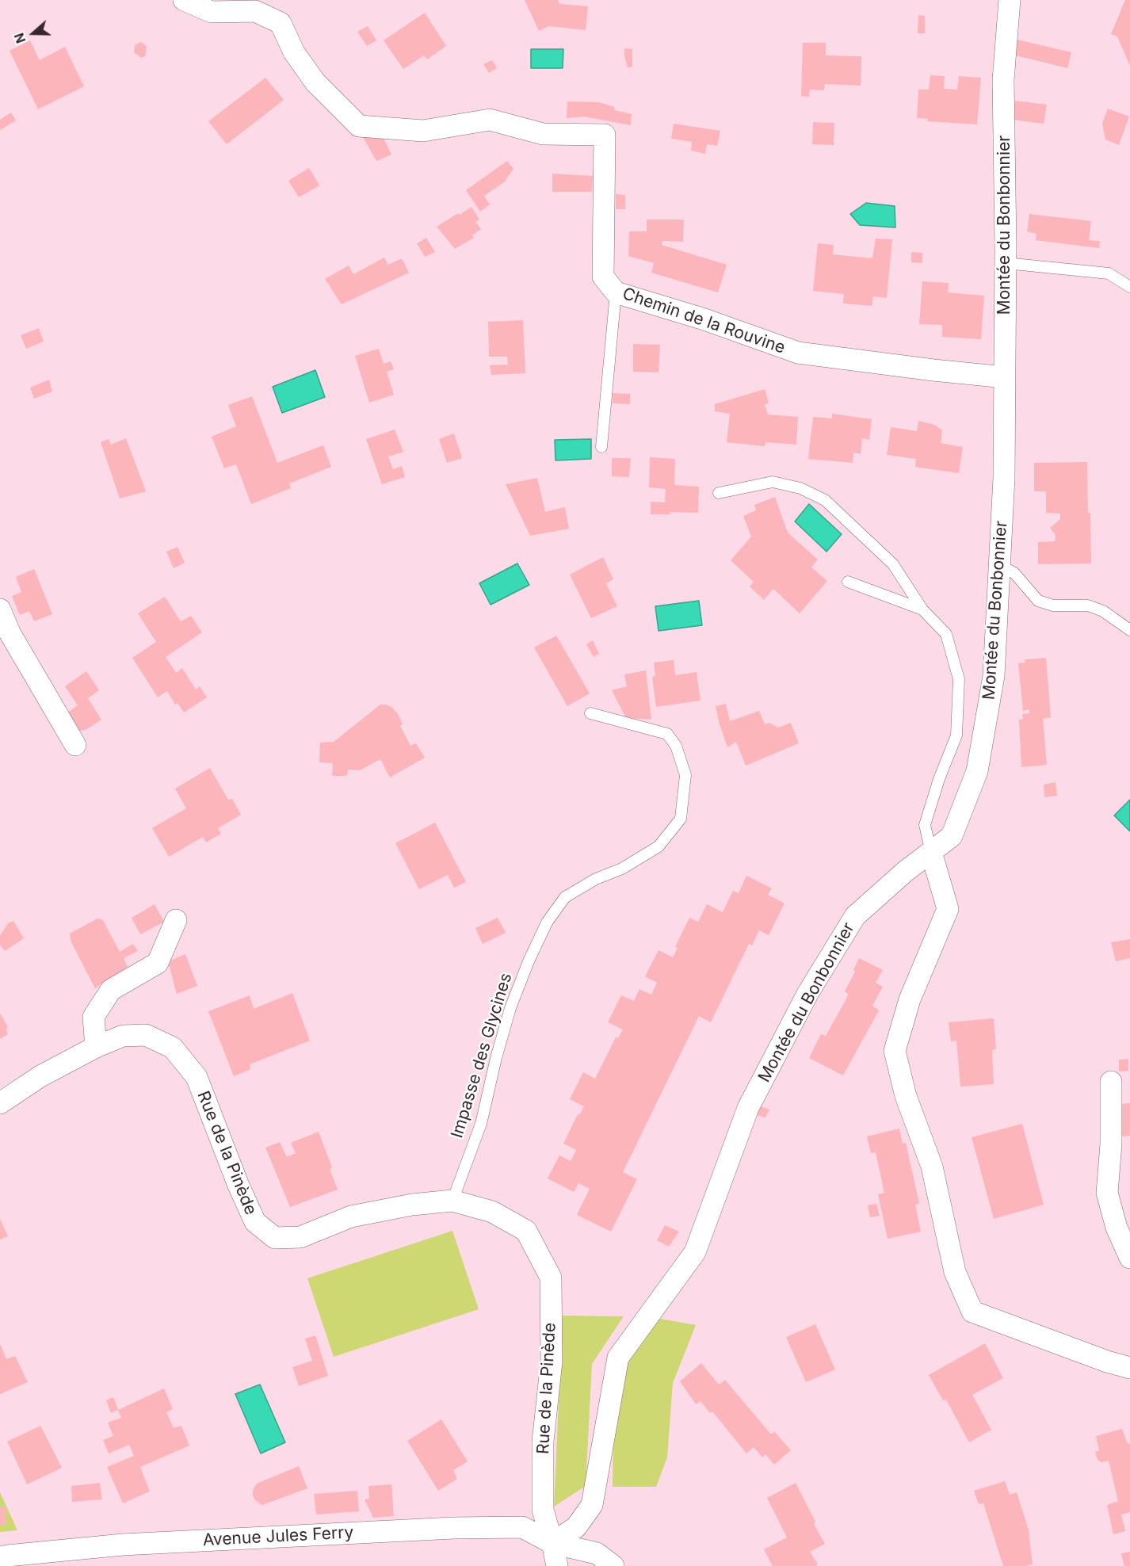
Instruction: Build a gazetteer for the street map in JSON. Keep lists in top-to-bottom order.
{
  "streets": {
    "street": [
      "Montée du Bonbonnier",
      "Chemin de la Rouvine",
      "Rue de la Pinède",
      "Avenue Jules Ferry"
    ],
    "lane": ["Impasse des Glycines"]
  },
  "crossings": [
    ["Montée du Bonbonnier", "Chemin de la Rouvine"],
    ["Montée du Bonbonnier", "Rue de la Pinède"],
    ["Montée du Bonbonnier", "Avenue Jules Ferry"],
    ["Impasse des Glycines", "Rue de la Pinède"],
    ["Rue de la Pinède", "Avenue Jules Ferry"]
  ],
  "north": "left"
}
